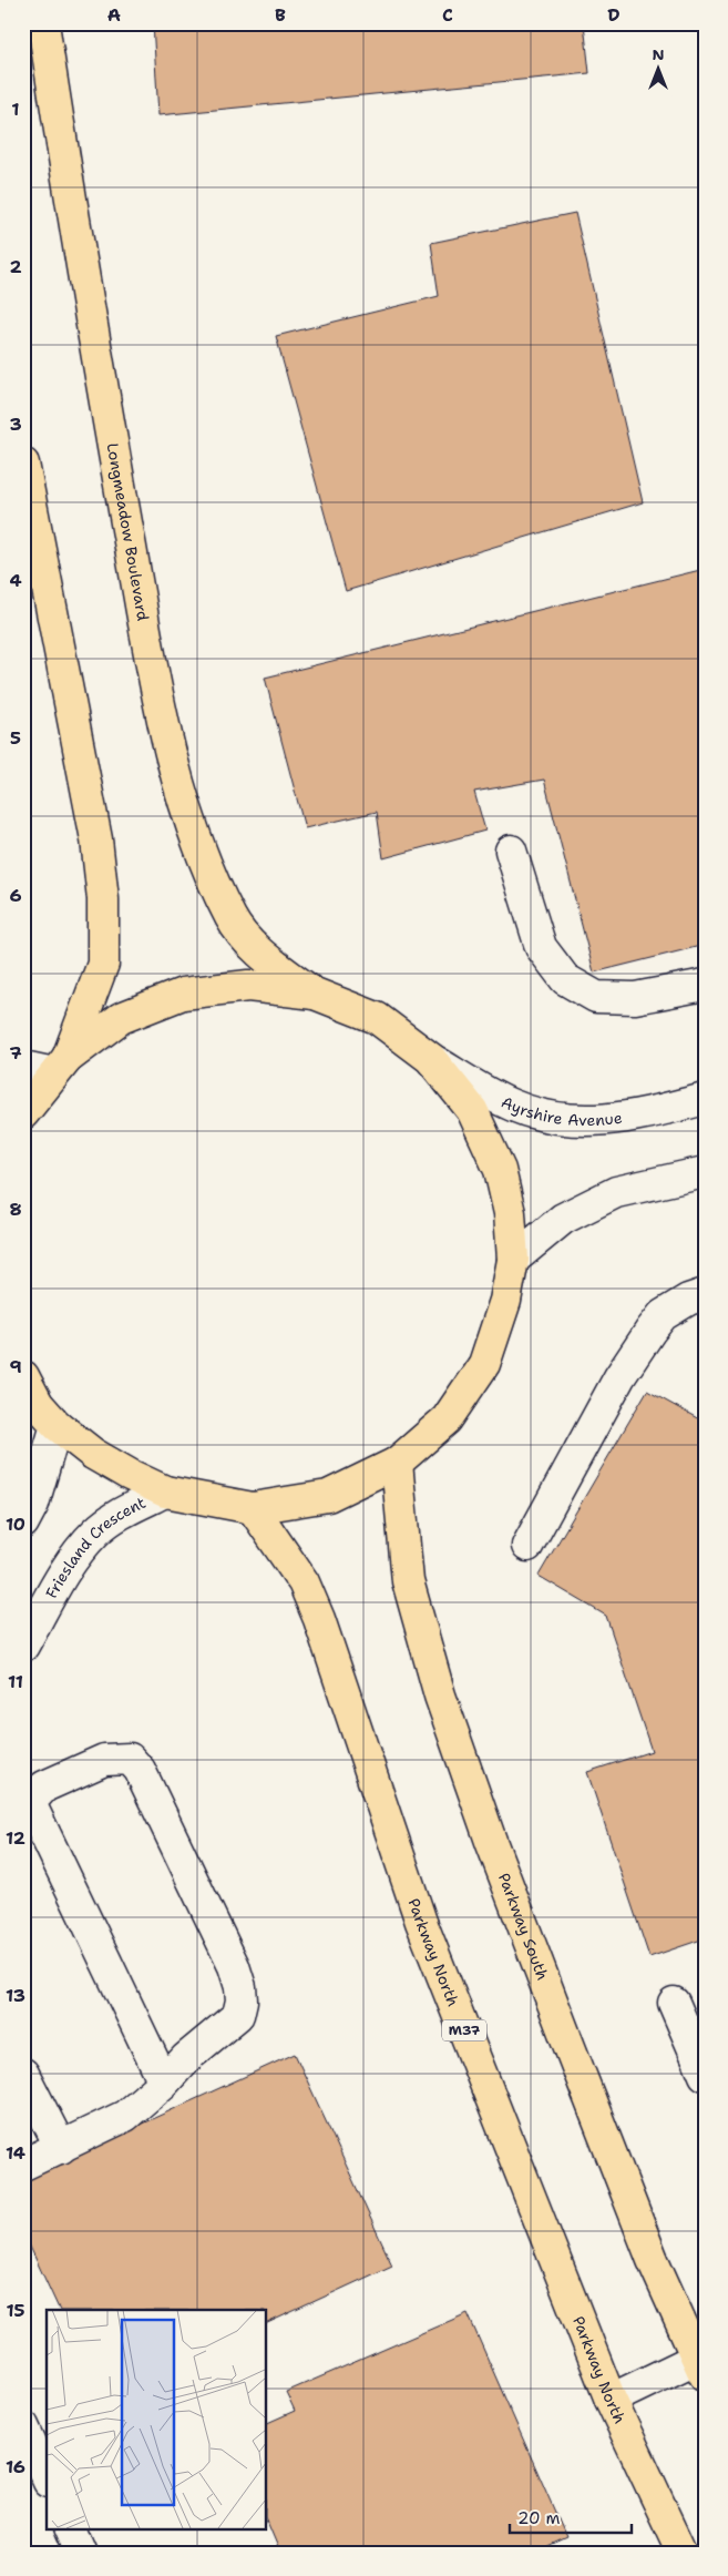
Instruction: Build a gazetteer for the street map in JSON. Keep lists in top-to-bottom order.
{
  "streets": {
    "main road": [
      "Longmeadow Boulevard",
      "Parkway South",
      "Parkway North",
      "M37"
    ],
    "street": ["Ayrshire Avenue", "Friesland Crescent"]
  },
  "scale_bar": "20 m",
  "north": "top",
  "grid": {
    "columns": [
      "A",
      "B",
      "C",
      "D"
    ],
    "rows": [
      "1",
      "2",
      "3",
      "4",
      "5",
      "6",
      "7",
      "8",
      "9",
      "10",
      "11",
      "12",
      "13",
      "14",
      "15",
      "16"
    ]
  }
}
